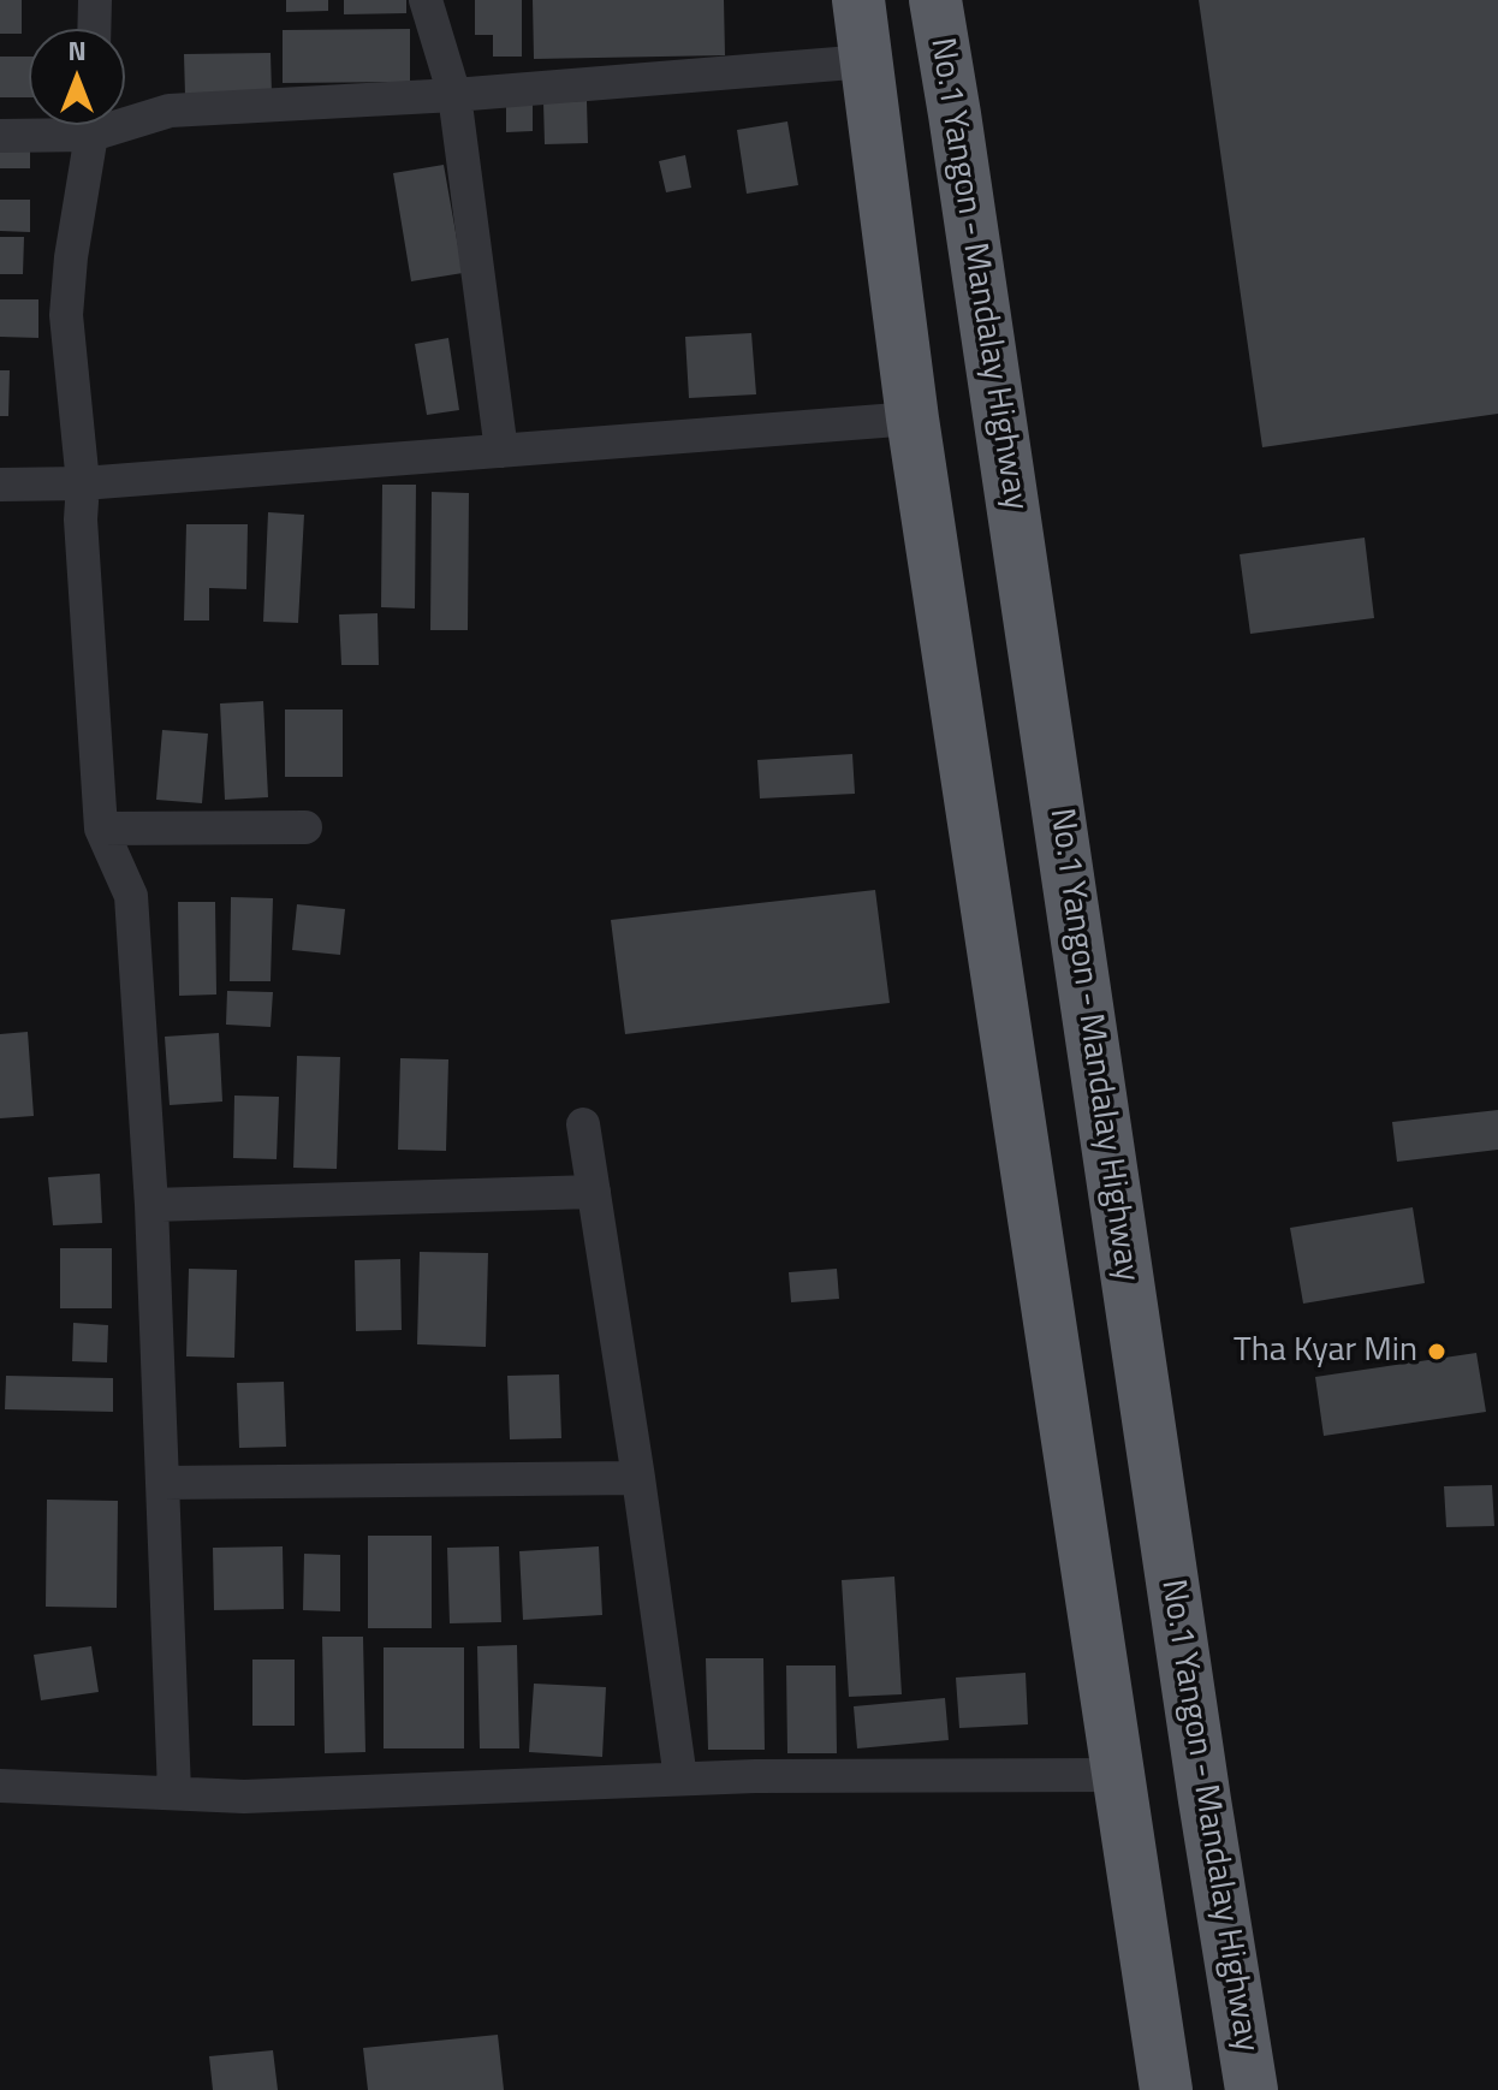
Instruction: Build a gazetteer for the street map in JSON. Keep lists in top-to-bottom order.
{
  "streets": {
    "highway": ["No.1 Yangon - Mandalay Highway"]
  },
  "places": ["Tha Kyar Min"],
  "north": "top"
}
